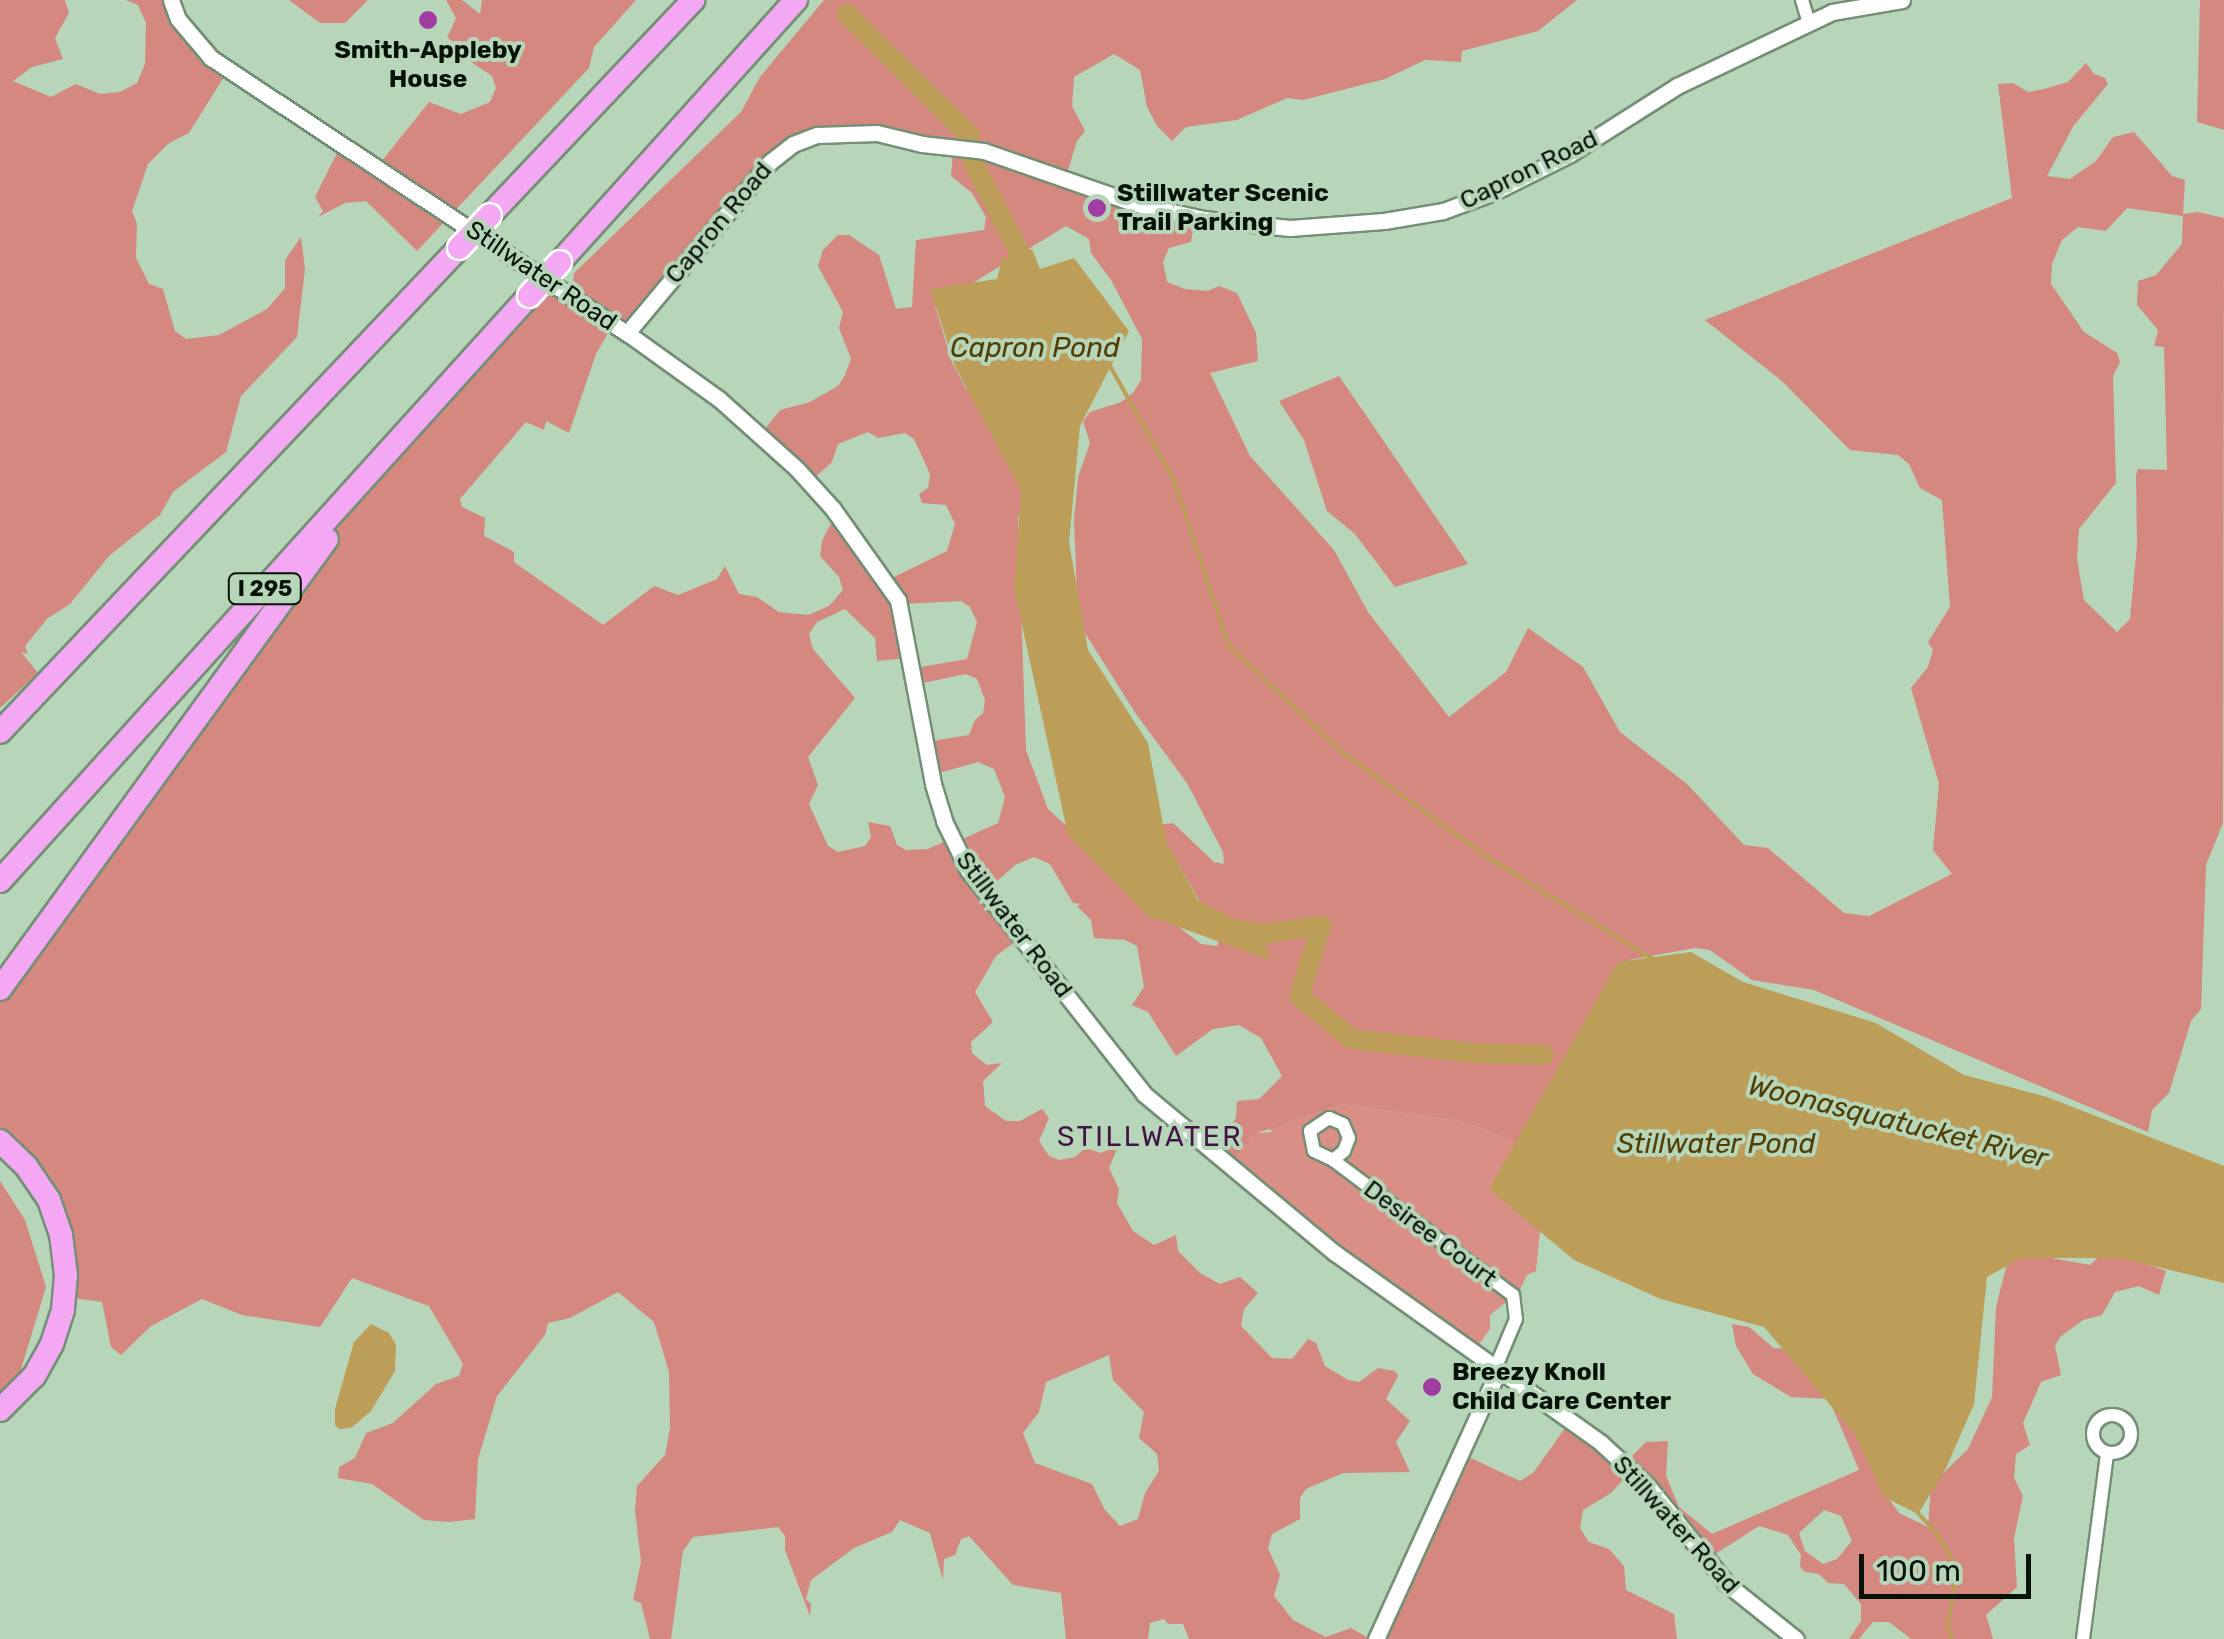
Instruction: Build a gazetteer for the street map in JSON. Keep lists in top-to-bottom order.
{
  "streets": {
    "highway": ["I 295"],
    "street": ["Capron Road", "Stillwater Road", "Desiree Court"]
  },
  "crossings": [
    ["Capron Road", "Stillwater Road"],
    ["Stillwater Road", "Desiree Court"]
  ],
  "districts": ["STILLWATER"],
  "water": ["Capron Pond", "Woonasquatucket River", "Stillwater Pond"],
  "places": ["Smith-Appleby House", "Stillwater Scenic Trail Parking", "Breezy Knoll Child Care Center"],
  "scale_bar": "100 m"
}
